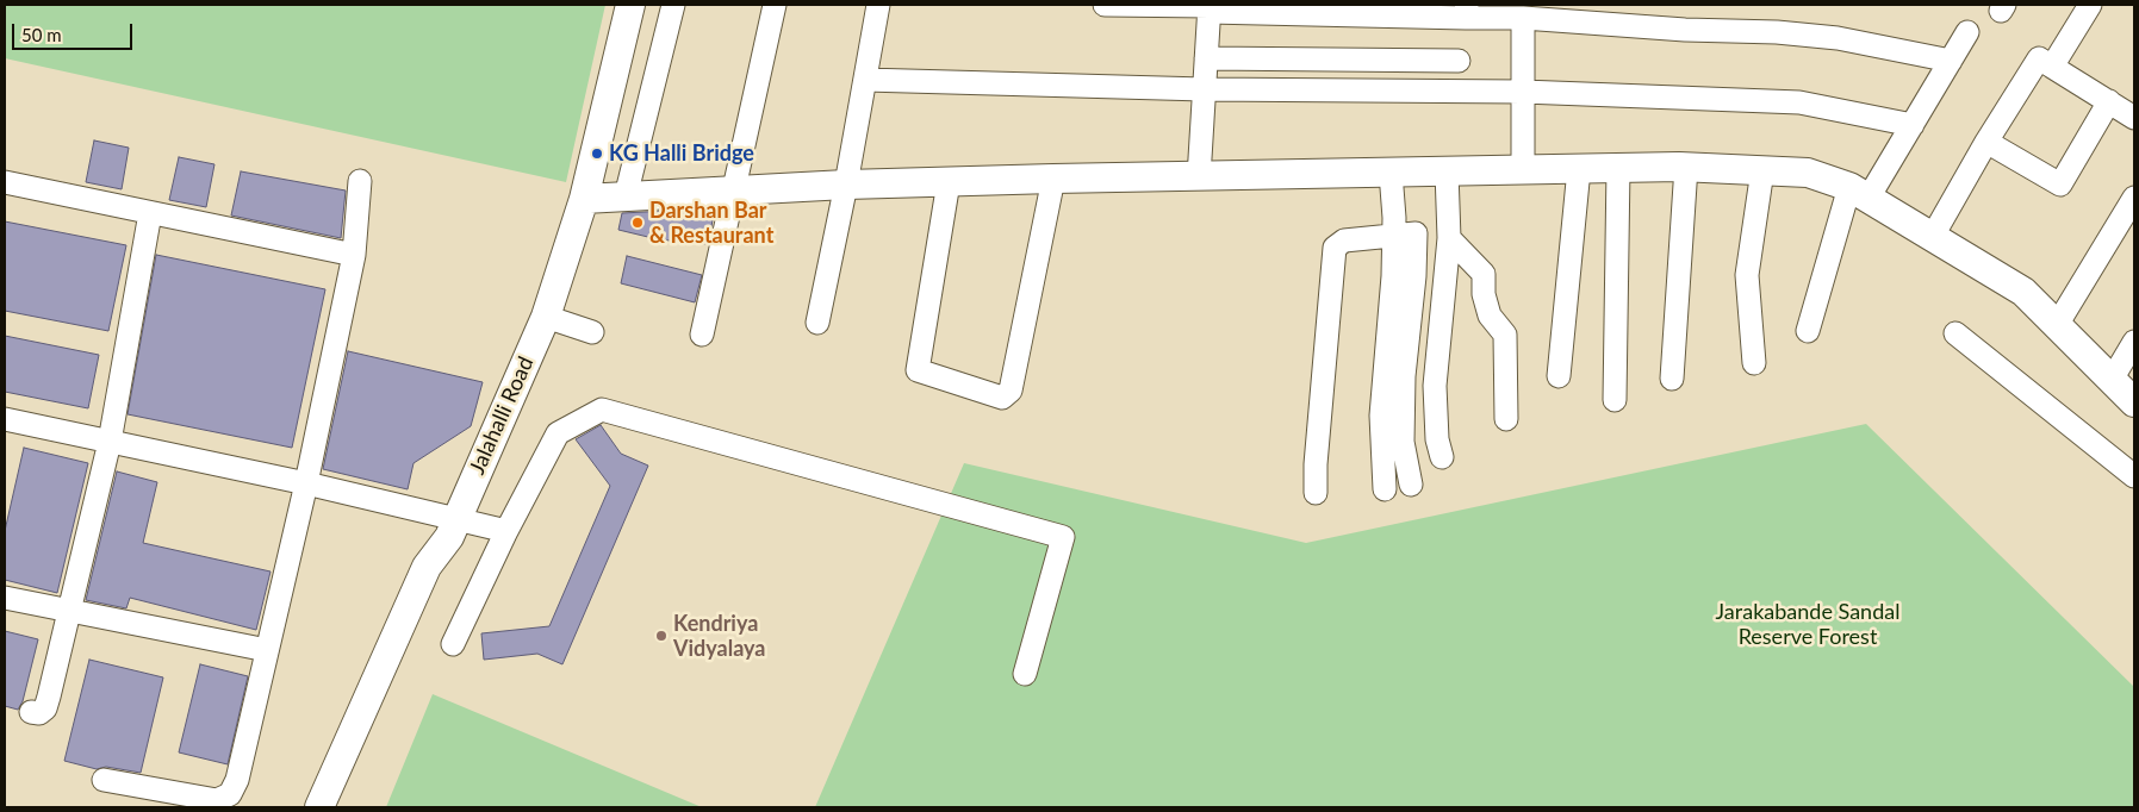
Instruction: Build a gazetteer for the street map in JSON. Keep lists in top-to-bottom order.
{
  "streets": {
    "main road": ["Jalahalli Road"]
  },
  "parks": ["Jarakabande Sandal Reserve Forest"],
  "places": ["KG Halli Bridge", "Darshan Bar & Restaurant", "Kendriya Vidyalaya"],
  "scale_bar": "50 m"
}
